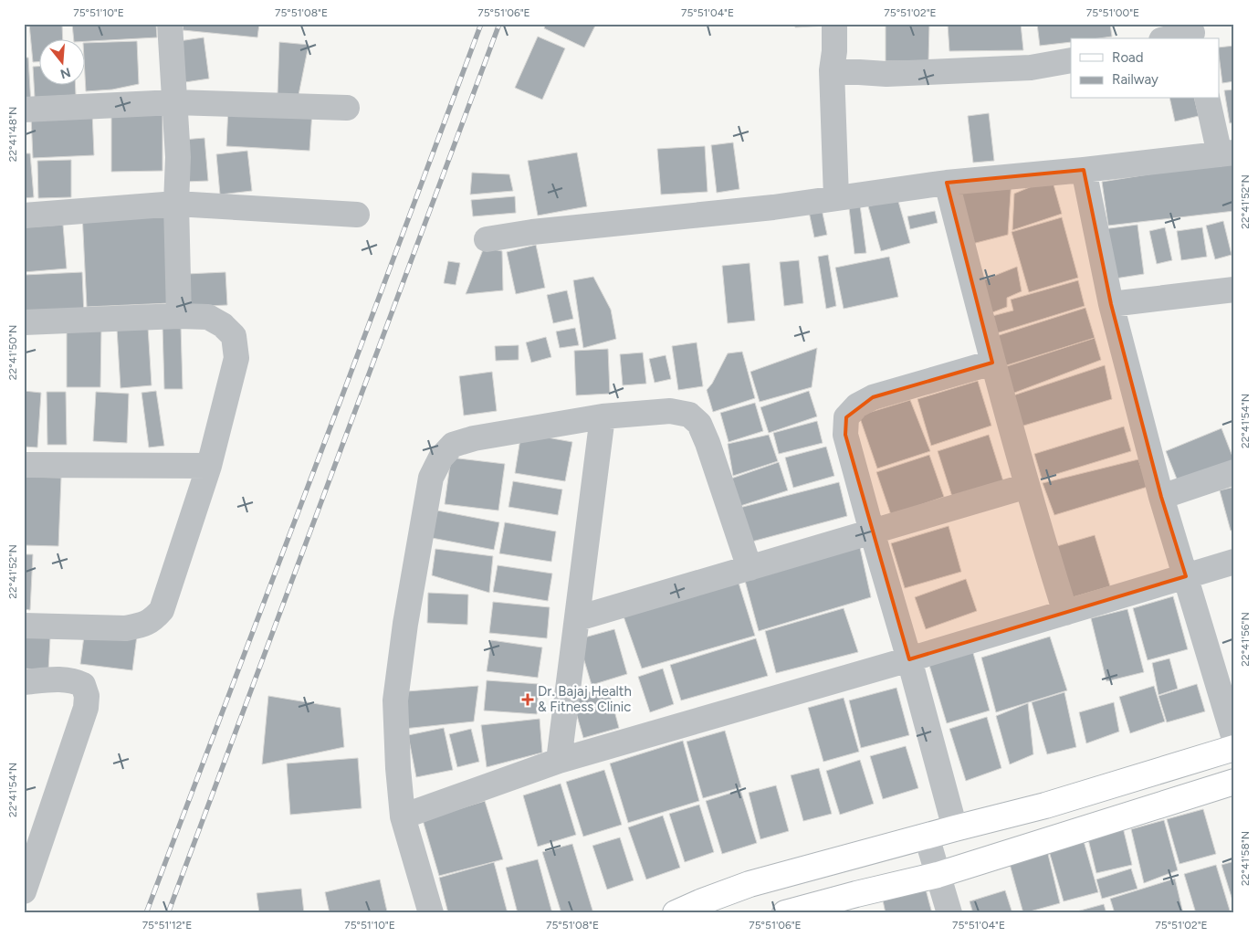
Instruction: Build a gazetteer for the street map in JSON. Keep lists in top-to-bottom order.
{
  "places": {
    "health": ["Dr. Bajaj Health & Fitness Clinic"]
  },
  "legend": ["Road", "Railway"],
  "north": "bottom",
  "coordinates": [
    "75°51'10\"E",
    "75°51'08\"E",
    "75°51'06\"E",
    "75°51'04\"E",
    "75°51'02\"E",
    "75°51'00\"E",
    "22°41'48\"N",
    "22°41'52\"N",
    "22°41'50\"N",
    "22°41'54\"N",
    "22°41'56\"N",
    "22°41'58\"N",
    "75°51'12\"E"
  ]
}
